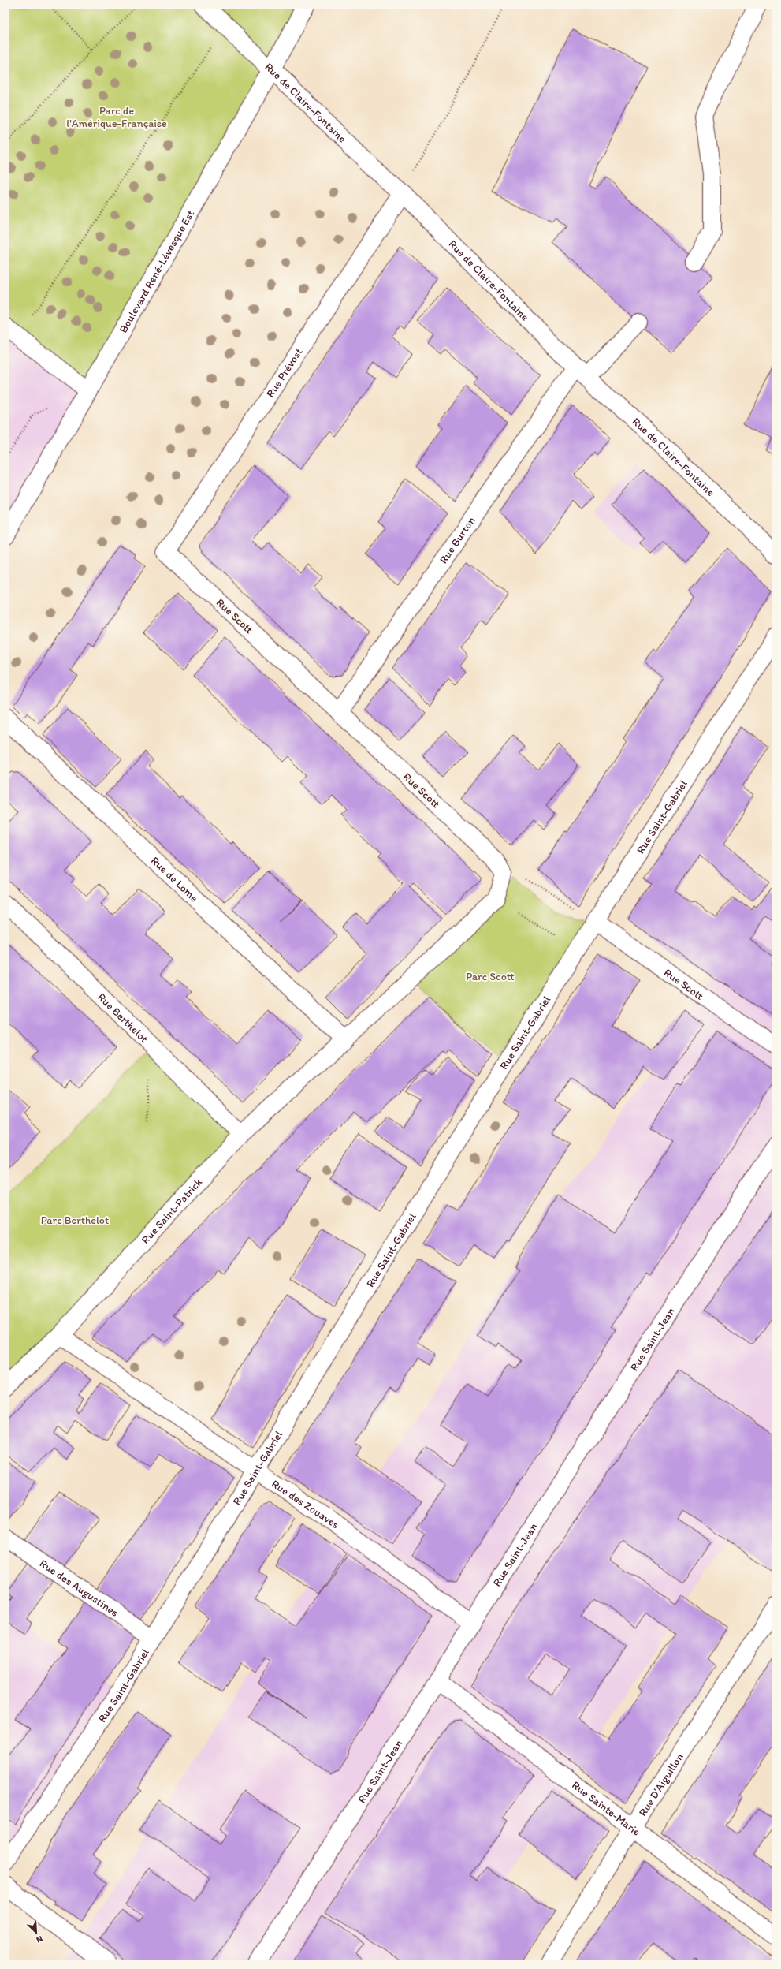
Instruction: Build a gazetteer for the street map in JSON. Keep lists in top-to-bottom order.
{
  "streets": {
    "street": [
      "Rue de Claire-Fontaine",
      "Boulevard René-Lévesque Est",
      "Rue Prévost",
      "Rue Burton",
      "Rue Scott",
      "Rue Saint-Gabriel",
      "Rue de Lome",
      "Rue Berthelot",
      "Rue Saint-Patrick",
      "Rue Saint-Jean",
      "Rue des Zouaves",
      "Rue des Augustines",
      "Rue D'Aiguillon",
      "Rue Sainte-Marie"
    ]
  },
  "crossings": [
    ["Rue de Claire-Fontaine", "Boulevard René-Lévesque Est"],
    ["Rue de Claire-Fontaine", "Rue Prévost"],
    ["Rue de Claire-Fontaine", "Rue Burton"],
    ["Rue Prévost", "Rue Scott"],
    ["Rue Burton", "Rue Scott"],
    ["Rue Scott", "Rue Saint-Gabriel"],
    ["Rue Saint-Gabriel", "Rue des Zouaves"],
    ["Rue Saint-Gabriel", "Rue des Augustines"],
    ["Rue de Lome", "Rue Saint-Patrick"],
    ["Rue Berthelot", "Rue Saint-Patrick"],
    ["Rue Saint-Patrick", "Rue des Zouaves"],
    ["Rue Saint-Jean", "Rue des Zouaves"],
    ["Rue Saint-Jean", "Rue Sainte-Marie"],
    ["Rue D'Aiguillon", "Rue Sainte-Marie"]
  ],
  "parks": ["Parc de l'Amérique-Française", "Parc Scott", "Parc Berthelot"],
  "north": "bottom right"
}
